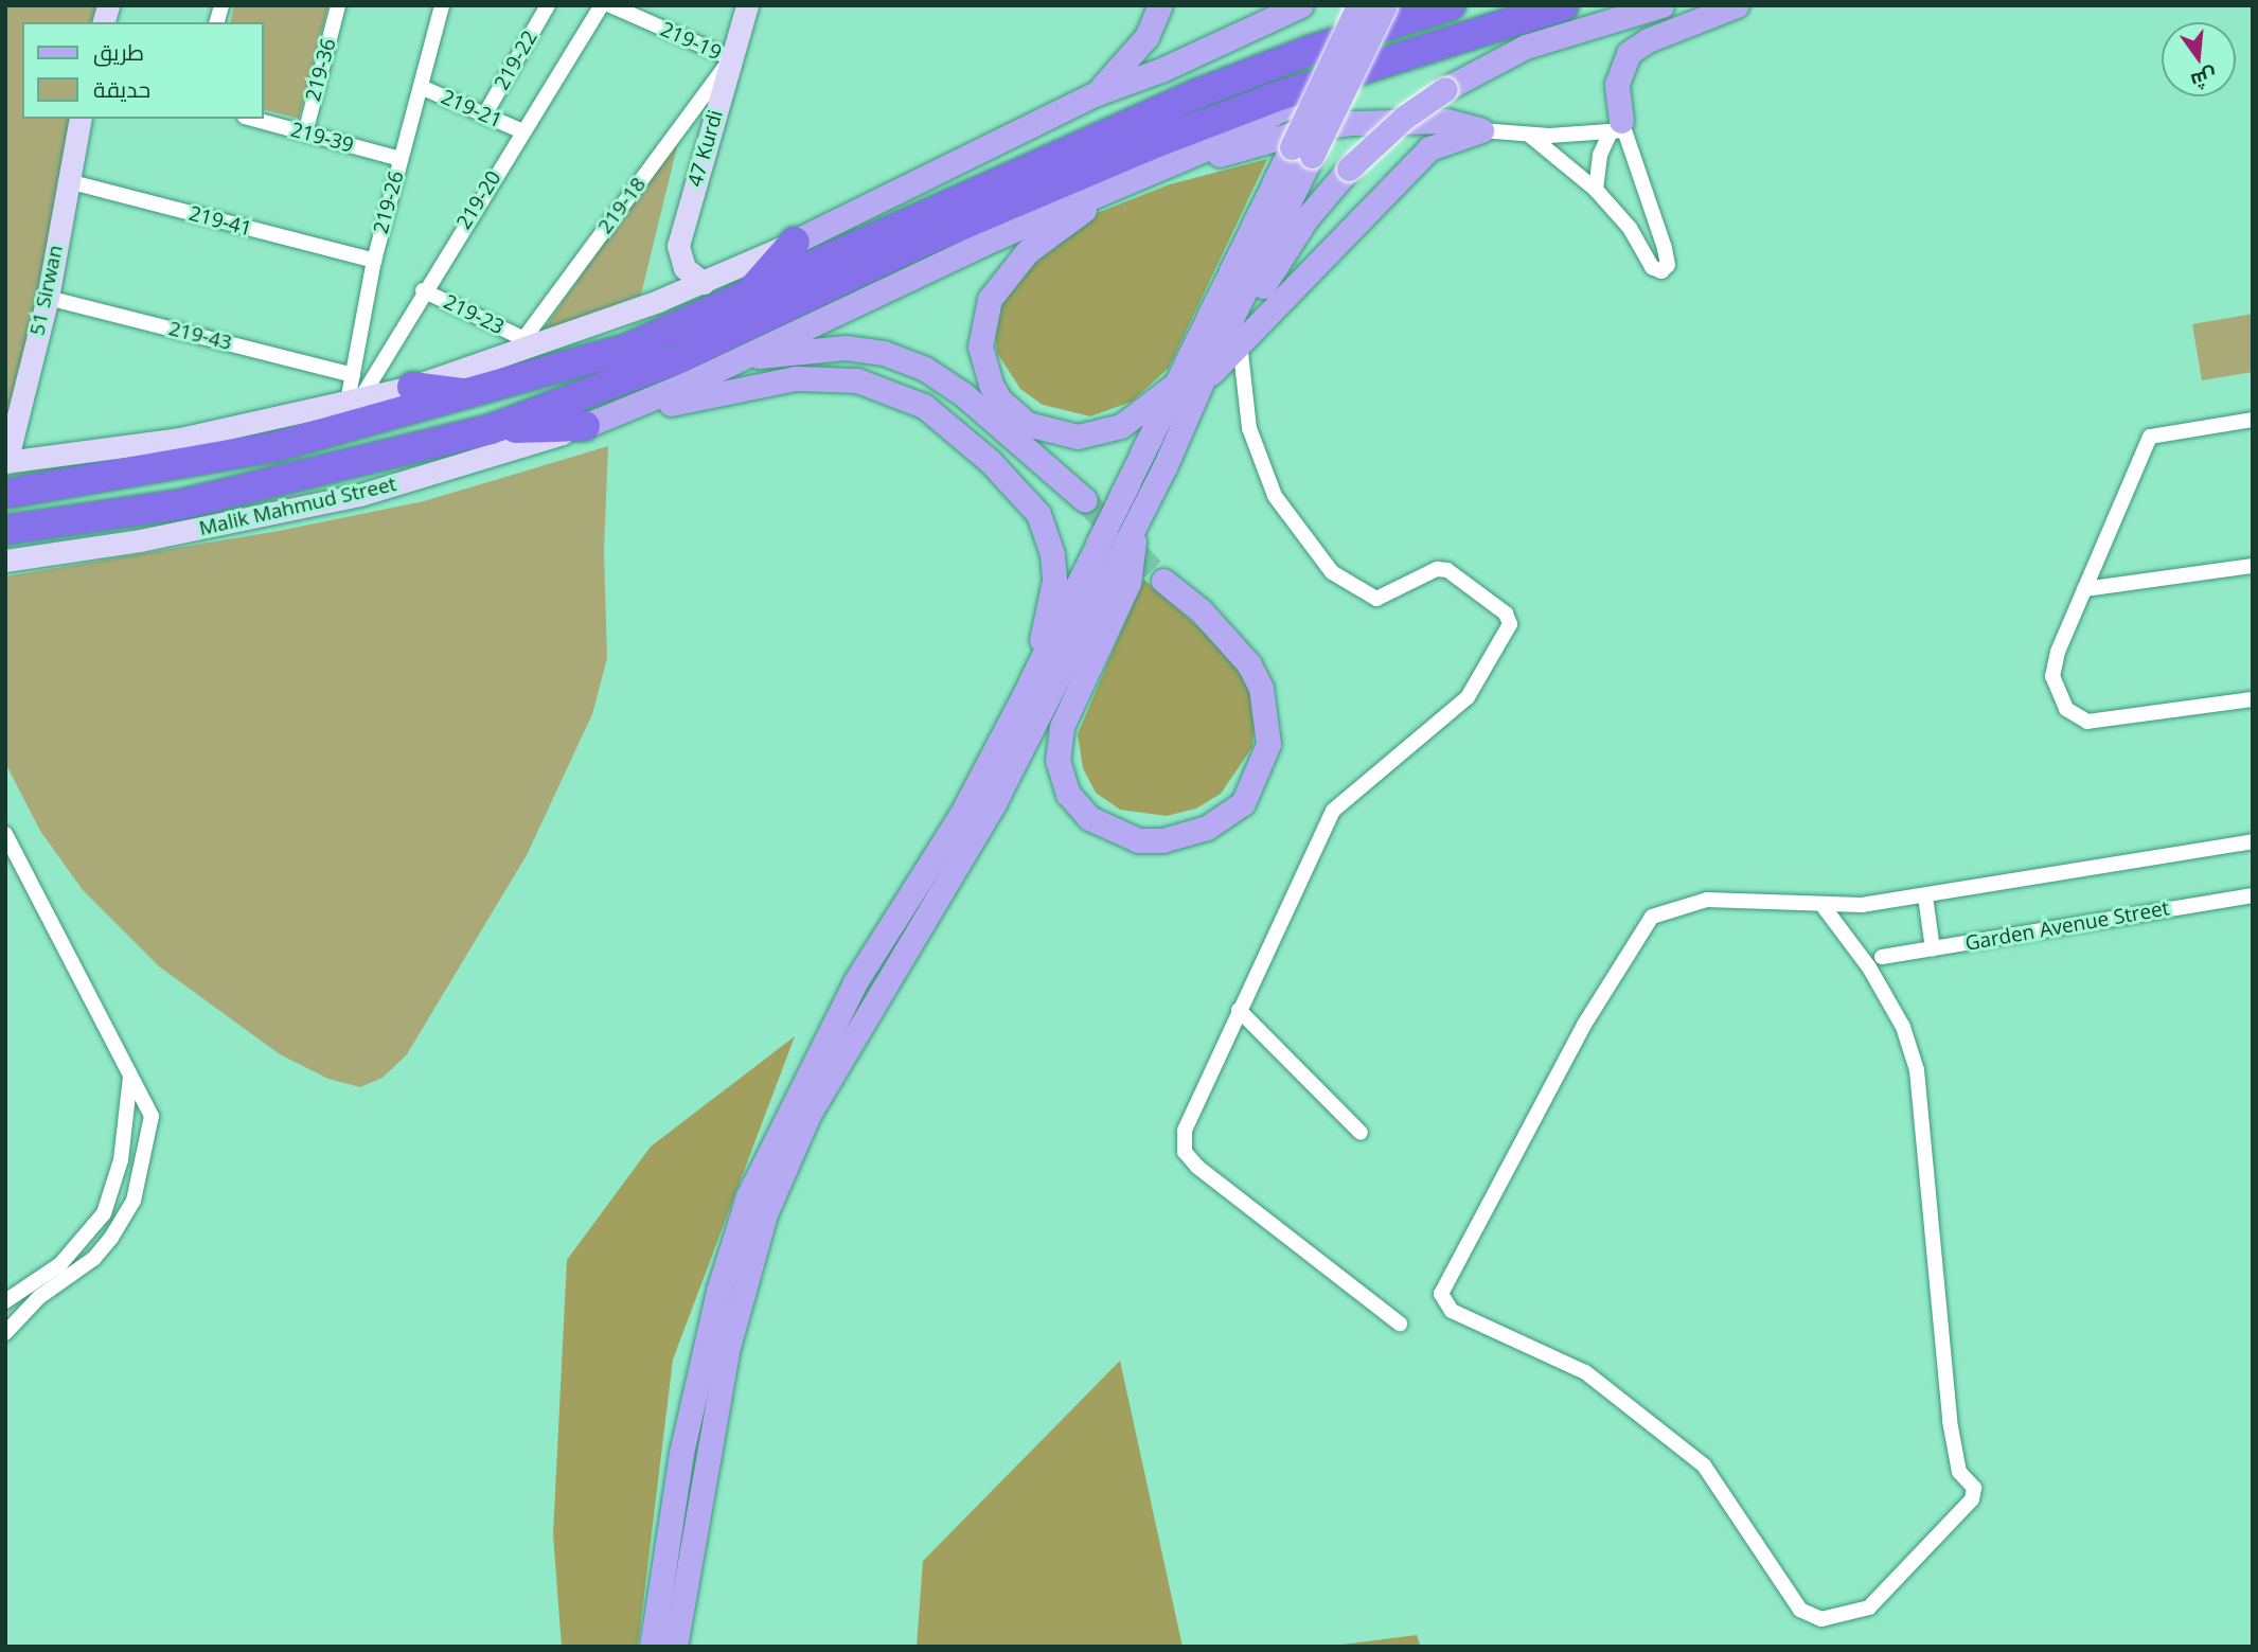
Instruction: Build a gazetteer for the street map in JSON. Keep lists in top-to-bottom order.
{
  "streets": {
    "main road": ["47 Kurdi", "51 Sirwan", "Malik Mahmud Street"],
    "street": [
      "219-19",
      "219-22",
      "219-36",
      "219-21",
      "219-39",
      "219-20",
      "219-26",
      "219-18",
      "219-41",
      "219-23",
      "219-43",
      "Garden Avenue Street"
    ]
  },
  "crossings": [
    ["219-19", "47 Kurdi"],
    ["219-19", "219-18"],
    ["219-22", "219-21"],
    ["219-36", "219-39"],
    ["219-21", "219-20"],
    ["219-21", "219-26"],
    ["219-39", "219-26"],
    ["47 Kurdi", "219-18"],
    ["219-20", "219-26"],
    ["219-20", "219-23"],
    ["219-26", "219-41"],
    ["219-26", "219-43"],
    ["219-18", "219-23"],
    ["219-41", "51 Sirwan"],
    ["51 Sirwan", "219-43"]
  ],
  "legend": ["طريق", "حديقة"],
  "north": "bottom"
}
